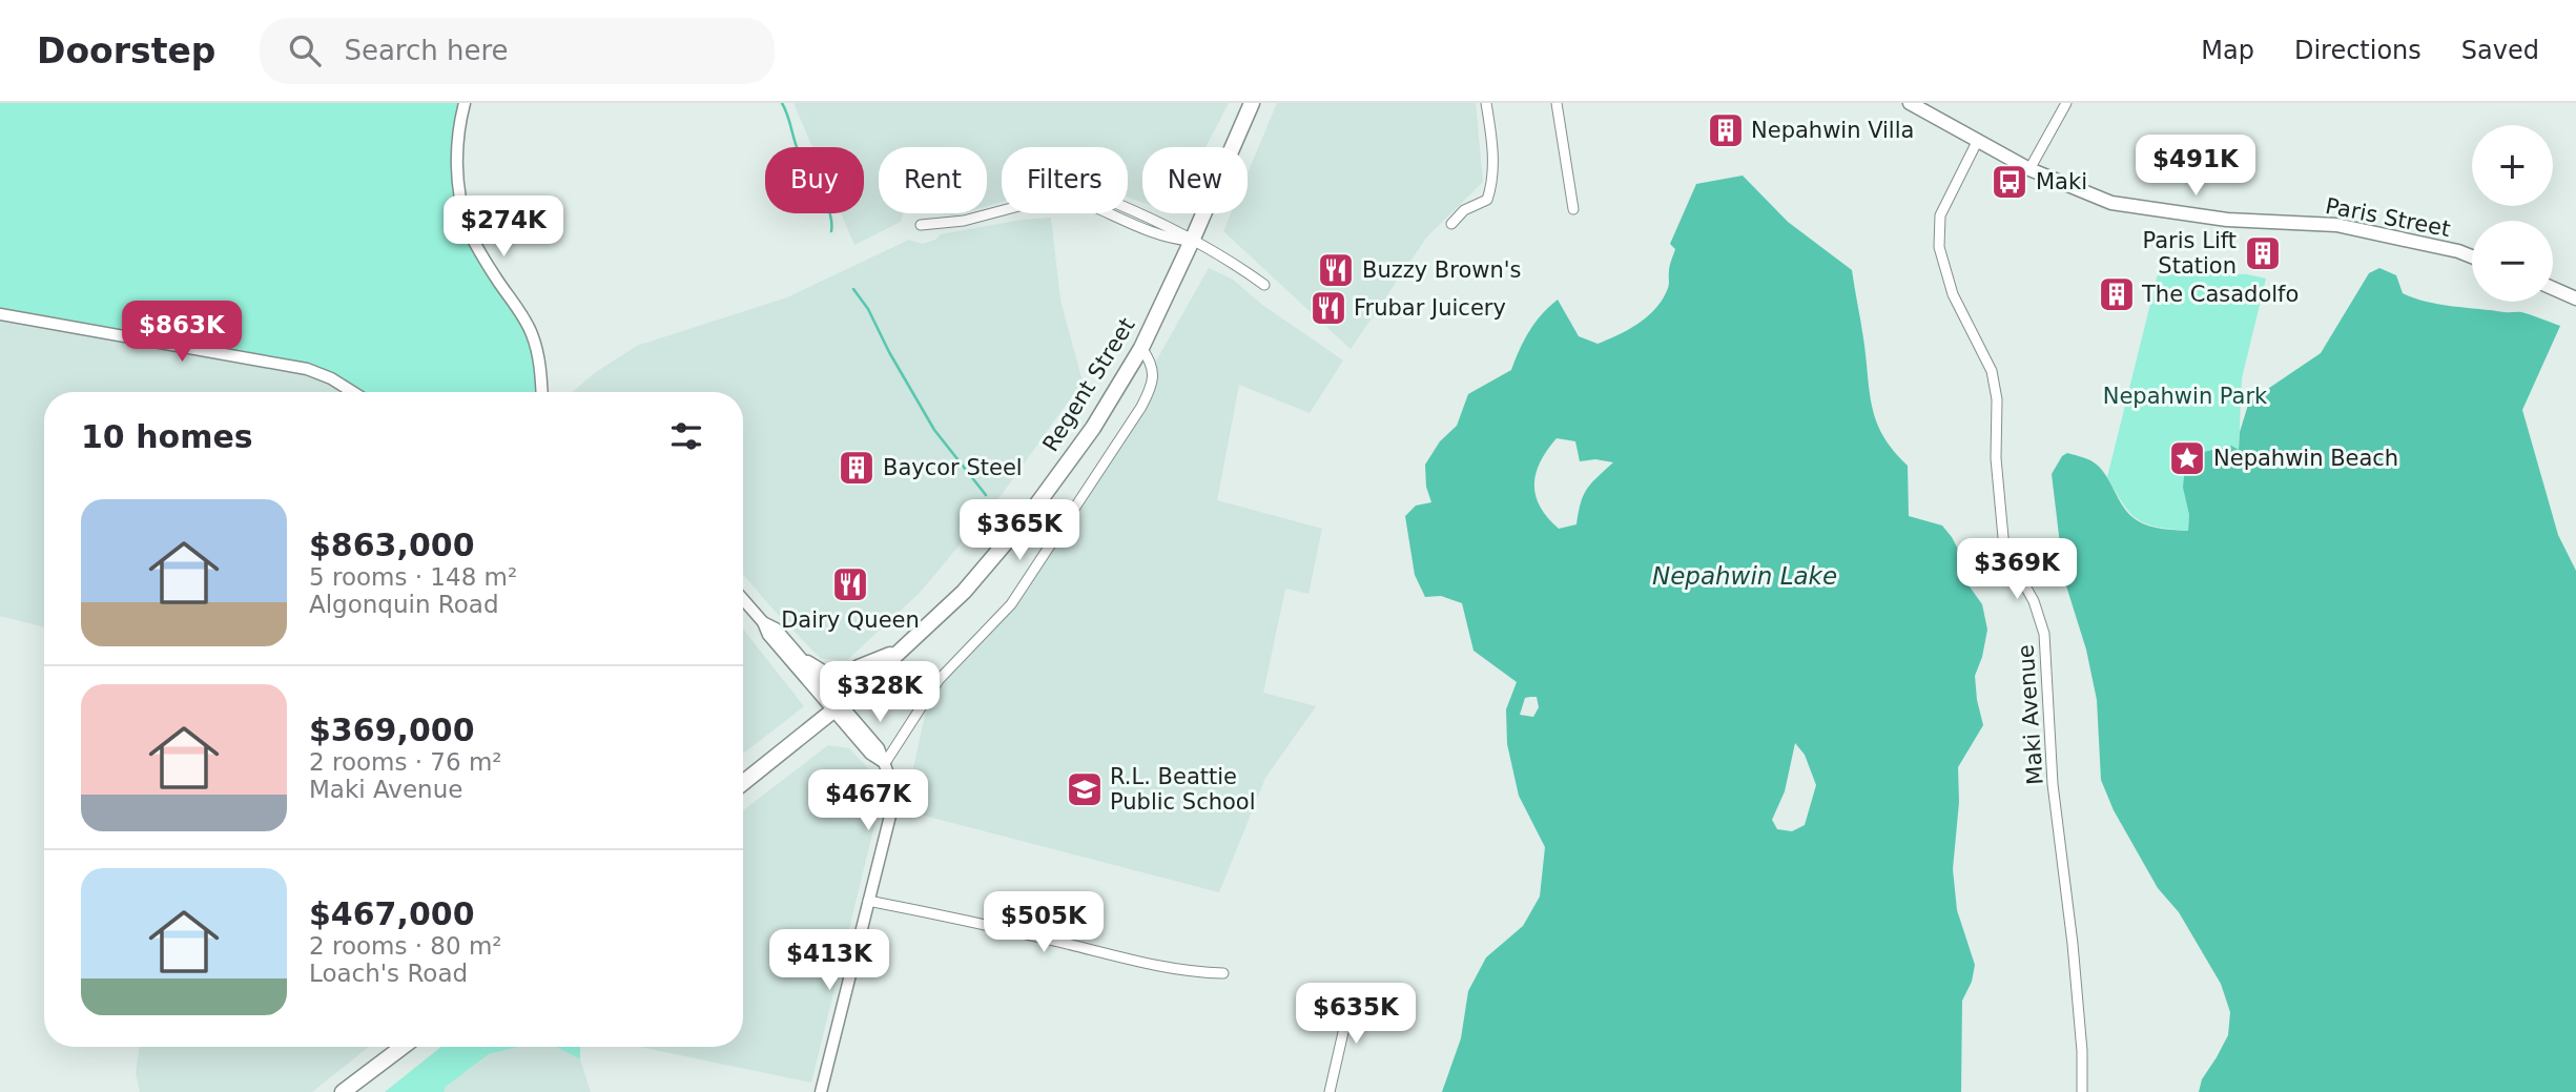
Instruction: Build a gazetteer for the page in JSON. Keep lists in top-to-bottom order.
{
  "streets": {
    "main road": ["Paris Street", "Regent Street"],
    "street": ["Maki Avenue"]
  },
  "crossings": [
    ["Paris Street", "Maki Avenue"]
  ],
  "water": ["Nepahwin Lake"],
  "parks": ["Nepahwin Park"],
  "places": {
    "building": [
      "Nepahwin Villa",
      "Paris Lift Station",
      "The Casadolfo",
      "Baycor Steel"
    ],
    "bus stop": ["Maki"],
    "restaurant": ["Buzzy Brown's", "Frubar Juicery", "Dairy Queen"],
    "place": ["Nepahwin Beach"],
    "school or university": ["R.L. Beattie Public School"]
  },
  "page": {
    "header": "Doorstep",
    "search": "Search here",
    "nav": ["Map", "Directions", "Saved"],
    "map_buttons": ["+", "−"],
    "price": [
      "$491K",
      "$274K",
      "$863K",
      "$365K",
      "$369K",
      "$328K",
      "$467K",
      "$505K",
      "$413K",
      "$635K"
    ],
    "chip": [
      "Buy",
      "Rent",
      "Filters",
      "New"
    ],
    "heading": "10 homes",
    "list": [
      {
        "name": "$863,000",
        "note": "5 rooms · 148 m² · Algonquin Road"
      },
      {
        "name": "$369,000",
        "note": "2 rooms · 76 m² · Maki Avenue"
      },
      {
        "name": "$467,000",
        "note": "2 rooms · 80 m² · Loach's Road"
      }
    ]
  }
}
